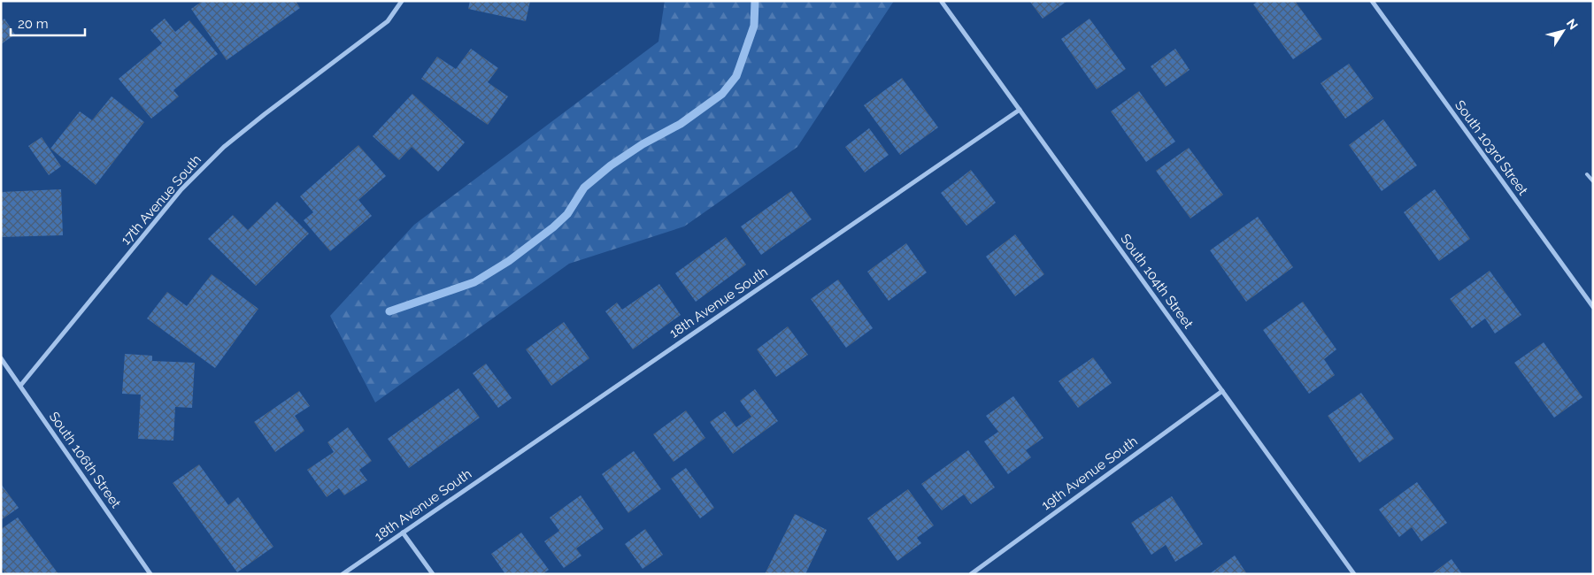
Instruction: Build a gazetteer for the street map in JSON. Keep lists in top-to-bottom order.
{
  "streets": {
    "street": [
      "South 103rd Street",
      "17th Avenue South",
      "South 104th Street",
      "18th Avenue South",
      "South 106th Street",
      "19th Avenue South"
    ]
  },
  "crossings": [
    ["17th Avenue South", "South 106th Street"],
    ["South 104th Street", "18th Avenue South"],
    ["South 104th Street", "19th Avenue South"]
  ],
  "scale_bar": "20 m",
  "north": "top right"
}
